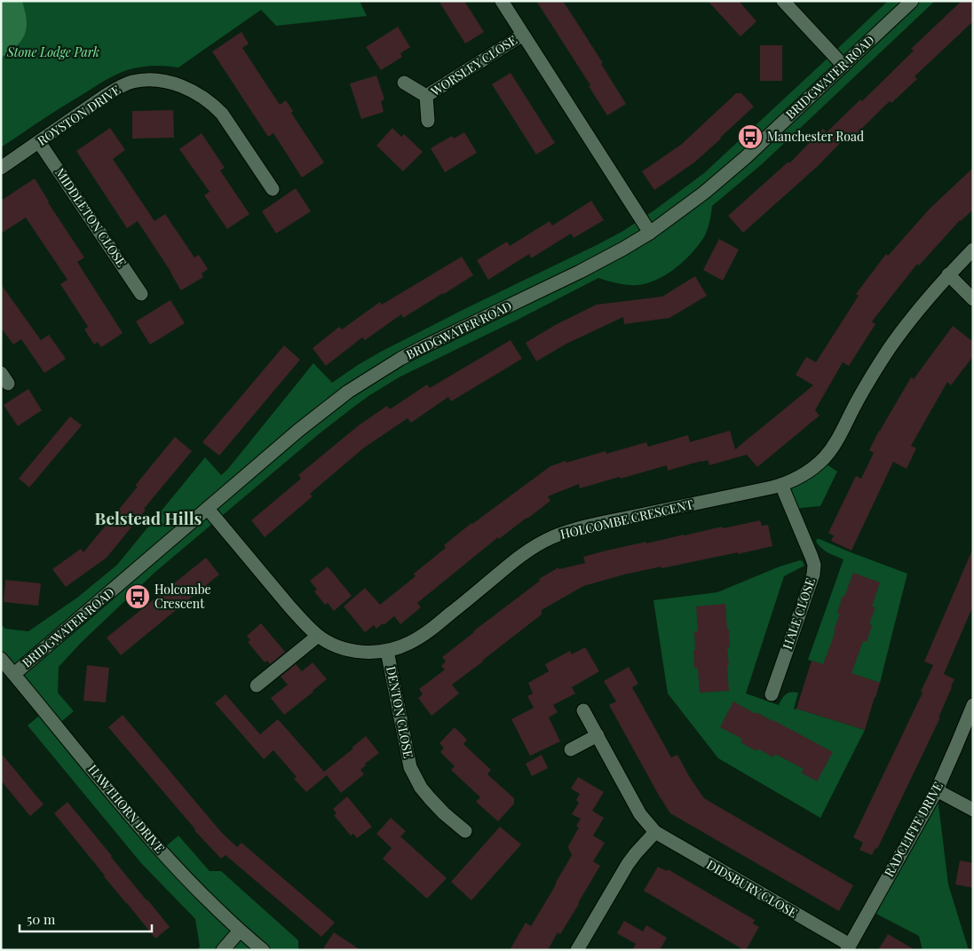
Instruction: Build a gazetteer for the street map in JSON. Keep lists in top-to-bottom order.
{
  "streets": {
    "street": [
      "WORSLEY CLOSE",
      "BRIDGWATER ROAD",
      "ROYSTON DRIVE",
      "MIDDLETON CLOSE",
      "HOLCOMBE CRESCENT",
      "HALE CLOSE",
      "DENTON CLOSE",
      "HAWTHORN DRIVE",
      "RADCLIFFE DRIVE",
      "DIDSBURY CLOSE"
    ]
  },
  "crossings": [
    ["BRIDGWATER ROAD", "HOLCOMBE CRESCENT"],
    ["BRIDGWATER ROAD", "HAWTHORN DRIVE"],
    ["ROYSTON DRIVE", "MIDDLETON CLOSE"],
    ["HOLCOMBE CRESCENT", "HALE CLOSE"],
    ["HOLCOMBE CRESCENT", "DENTON CLOSE"],
    ["RADCLIFFE DRIVE", "DIDSBURY CLOSE"]
  ],
  "districts": ["Belstead Hills"],
  "parks": ["Stone Lodge Park"],
  "places": {
    "bus stop": ["Manchester Road", "Holcombe Crescent"]
  },
  "scale_bar": "50 m"
}
